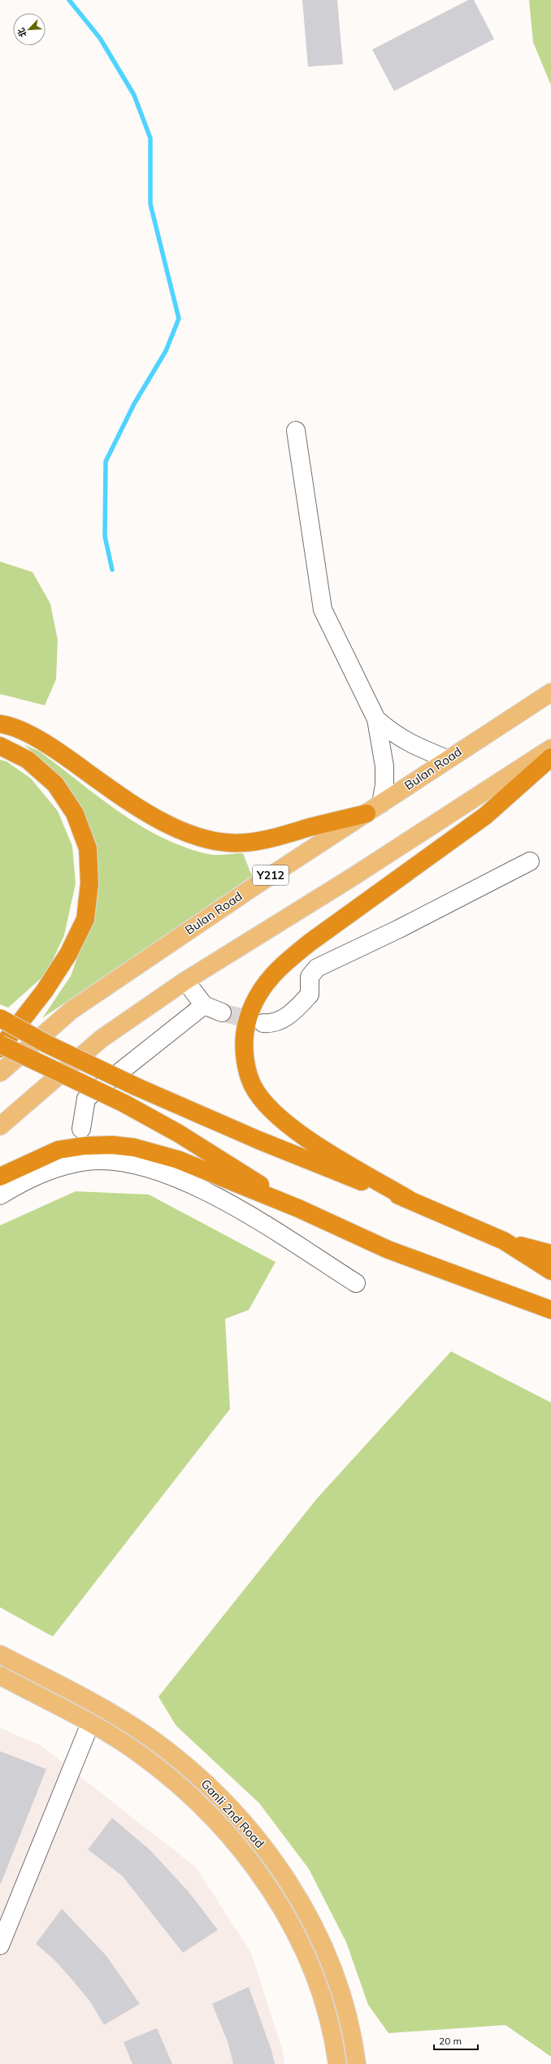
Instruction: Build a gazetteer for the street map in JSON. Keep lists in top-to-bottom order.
{
  "streets": {
    "main road": ["Bulan Road", "Y212", "Ganli 2nd Road"]
  },
  "scale_bar": "20 m",
  "north": "bottom left"
}
